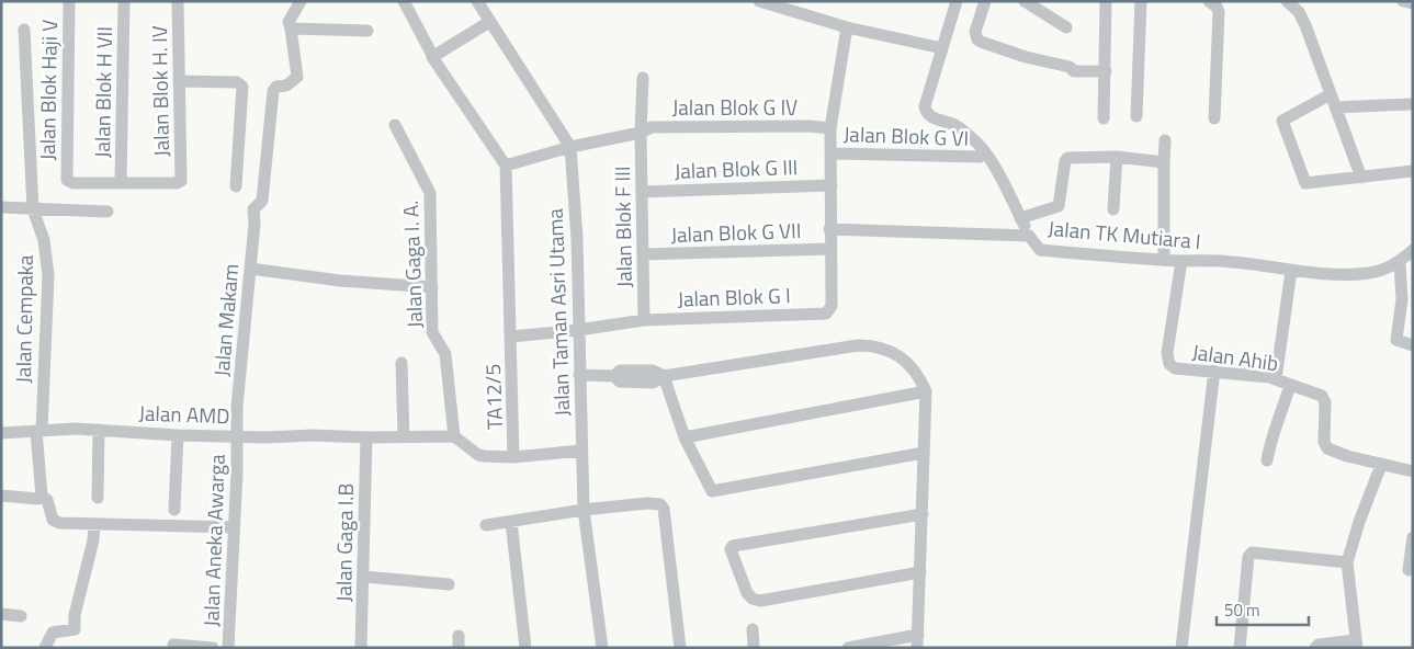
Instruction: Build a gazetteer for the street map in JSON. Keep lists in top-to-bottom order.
{
  "streets": {
    "street": [
      "Jalan Blok Haji V",
      "Jalan Blok H. IV",
      "Jalan Blok H VII",
      "Jalan Blok G IV",
      "Jalan Blok G VI",
      "Jalan Blok G III",
      "Jalan Blok F III",
      "Jalan Blok G VII",
      "Jalan TK Mutiara I",
      "Jalan Gaga I. A.",
      "Jalan Blok G I",
      "Jalan Taman Asri Utama",
      "Jalan Cempaka",
      "Jalan Makam",
      "Jalan Ahib",
      "TA12/5",
      "Jalan AMD",
      "Jalan Aneka Awarga",
      "Jalan Gaga I.B"
    ]
  },
  "crossings": [
    ["Jalan Blok Haji V", "Jalan Blok H. IV"],
    ["Jalan Blok Haji V", "Jalan Blok H VII"],
    ["Jalan Blok H. IV", "Jalan Blok H VII"],
    ["Jalan Blok G IV", "Jalan Blok F III"],
    ["Jalan Blok G IV", "Jalan Taman Asri Utama"],
    ["Jalan Blok G IV", "TA12/5"],
    ["Jalan Blok G III", "Jalan Blok F III"],
    ["Jalan Blok F III", "Jalan Blok G VII"],
    ["Jalan Blok F III", "Jalan Blok G I"],
    ["Jalan Blok G VII", "Jalan Blok G I"],
    ["Jalan TK Mutiara I", "Jalan Ahib"],
    ["Jalan Gaga I. A.", "Jalan AMD"],
    ["Jalan Blok G I", "Jalan Taman Asri Utama"],
    ["Jalan Blok G I", "TA12/5"],
    ["Jalan Cempaka", "Jalan AMD"],
    ["Jalan Makam", "Jalan AMD"],
    ["Jalan Makam", "Jalan Aneka Awarga"],
    ["Jalan AMD", "Jalan Aneka Awarga"],
    ["Jalan AMD", "Jalan Gaga I.B"]
  ],
  "scale_bar": "50 m"
}
